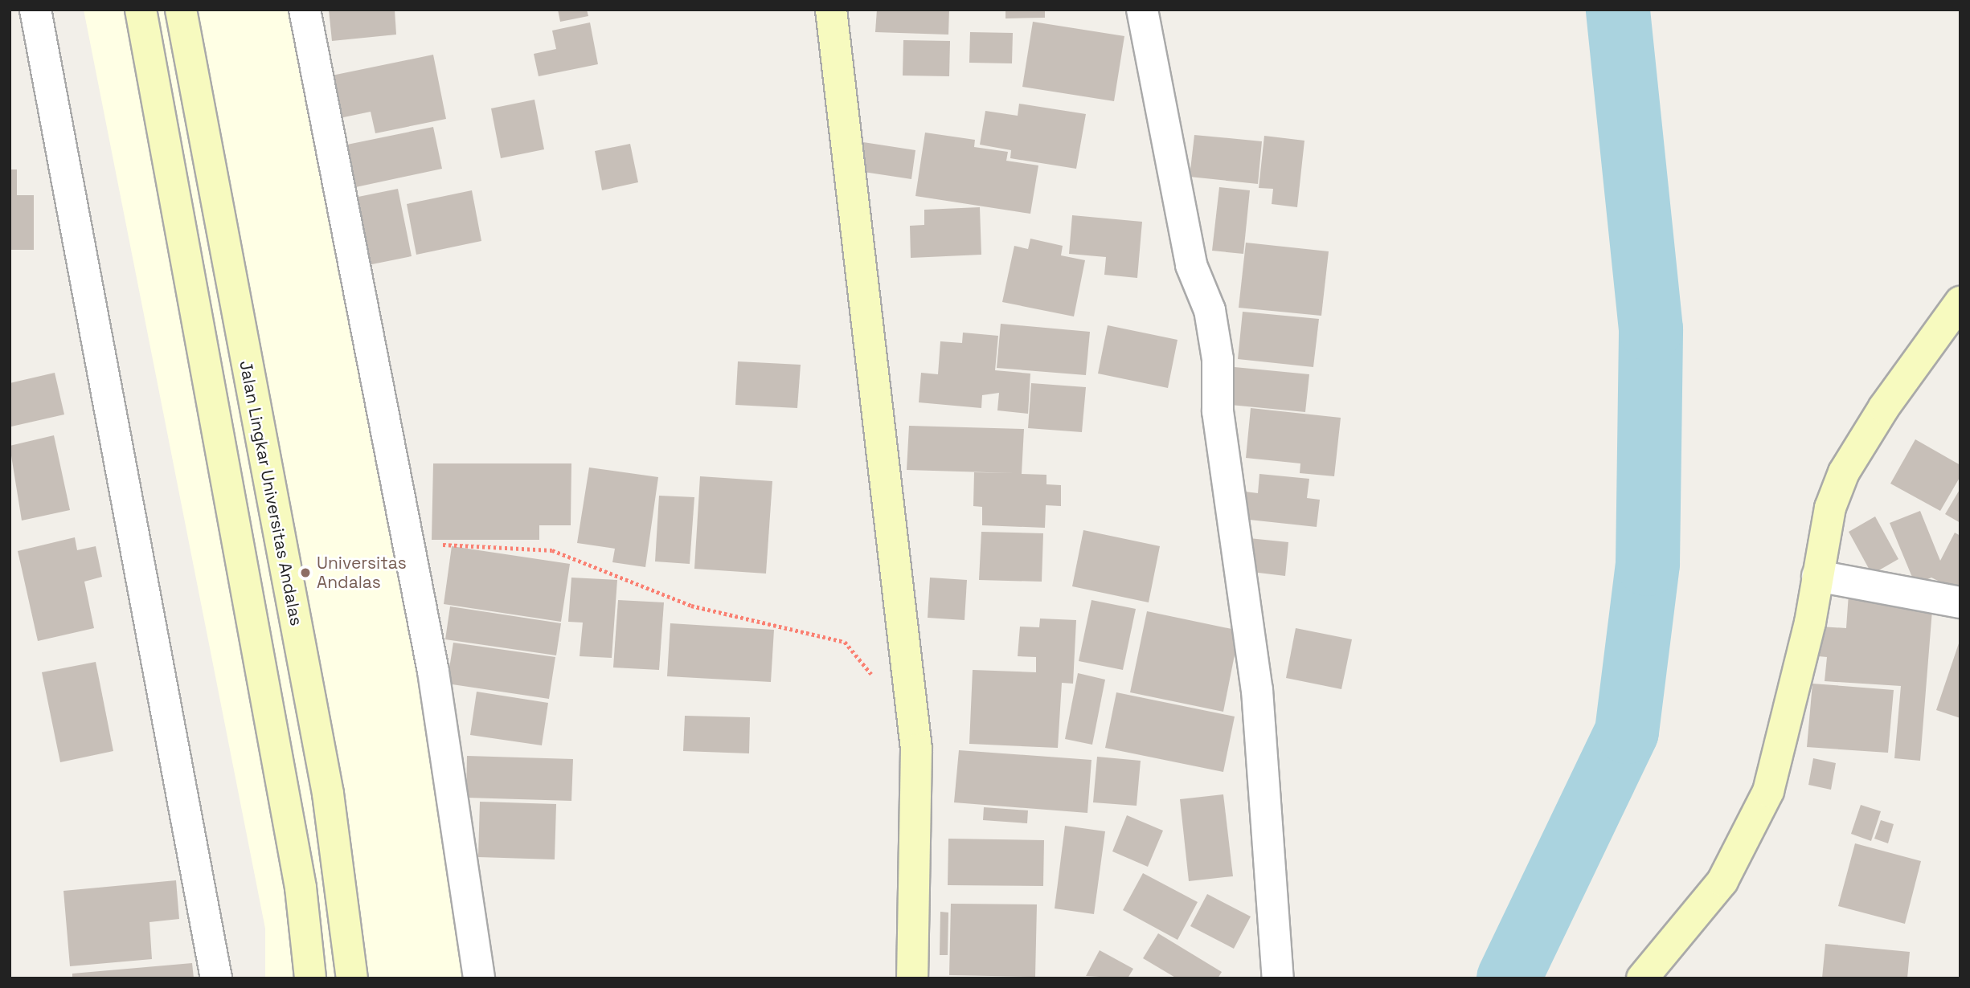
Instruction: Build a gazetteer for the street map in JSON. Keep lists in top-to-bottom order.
{
  "streets": {
    "street": ["Jalan Lingkar Universitas Andalas"]
  },
  "places": ["Universitas Andalas"]
}
